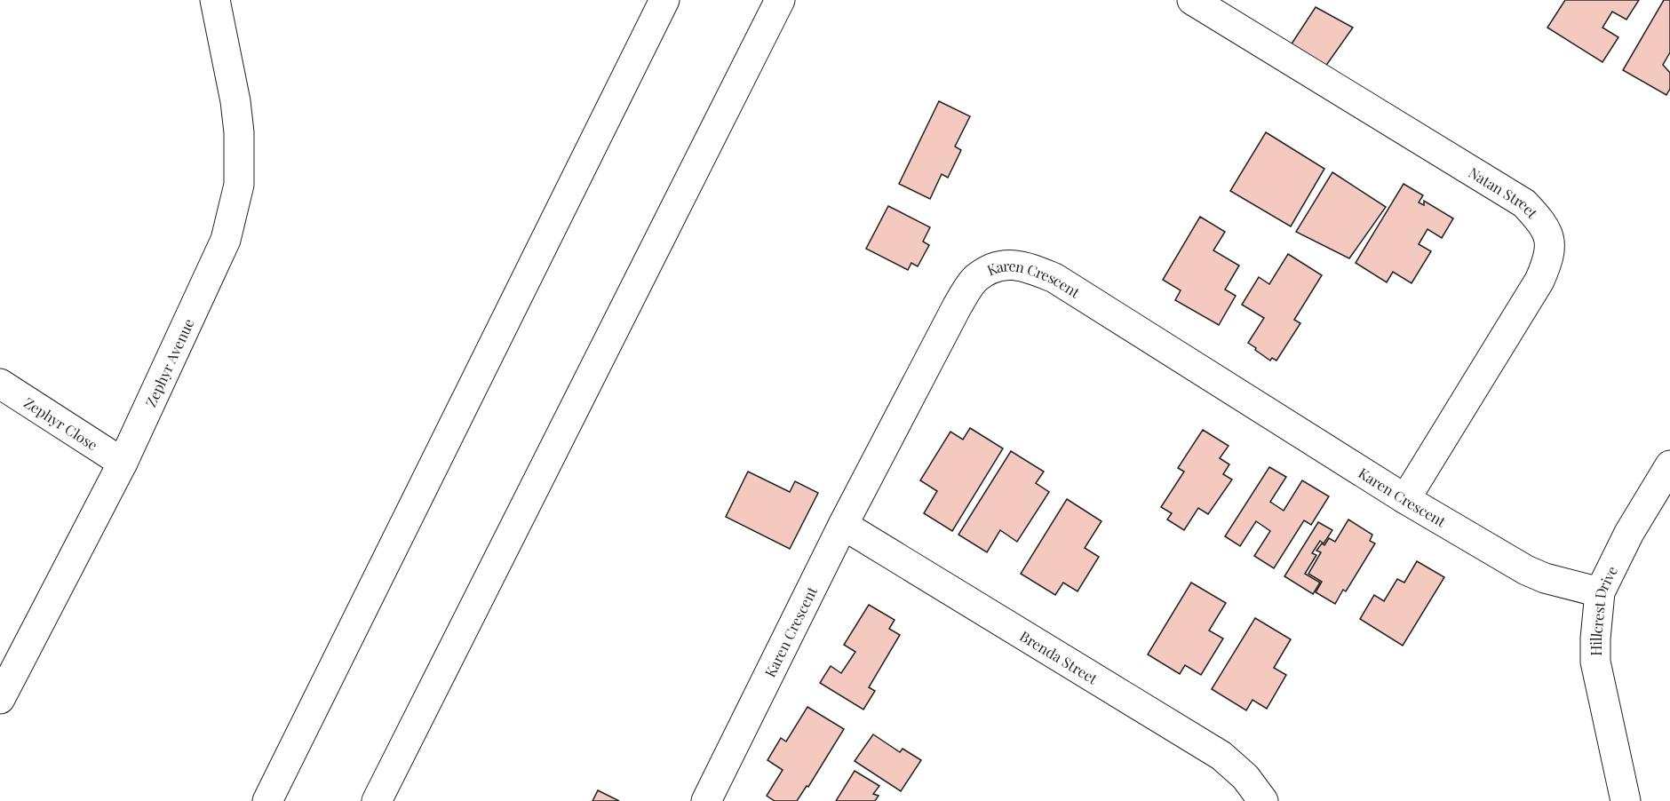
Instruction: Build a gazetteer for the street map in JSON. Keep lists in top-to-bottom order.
{
  "streets": {
    "main road": [
      "Natan Street",
      "Karen Crescent",
      "Zephyr Avenue",
      "Zephyr Close",
      "Hillcrest Drive",
      "Brenda Street"
    ]
  },
  "crossings": [
    ["Natan Street", "Karen Crescent"],
    ["Karen Crescent", "Hillcrest Drive"],
    ["Karen Crescent", "Brenda Street"],
    ["Zephyr Avenue", "Zephyr Close"]
  ]
}
